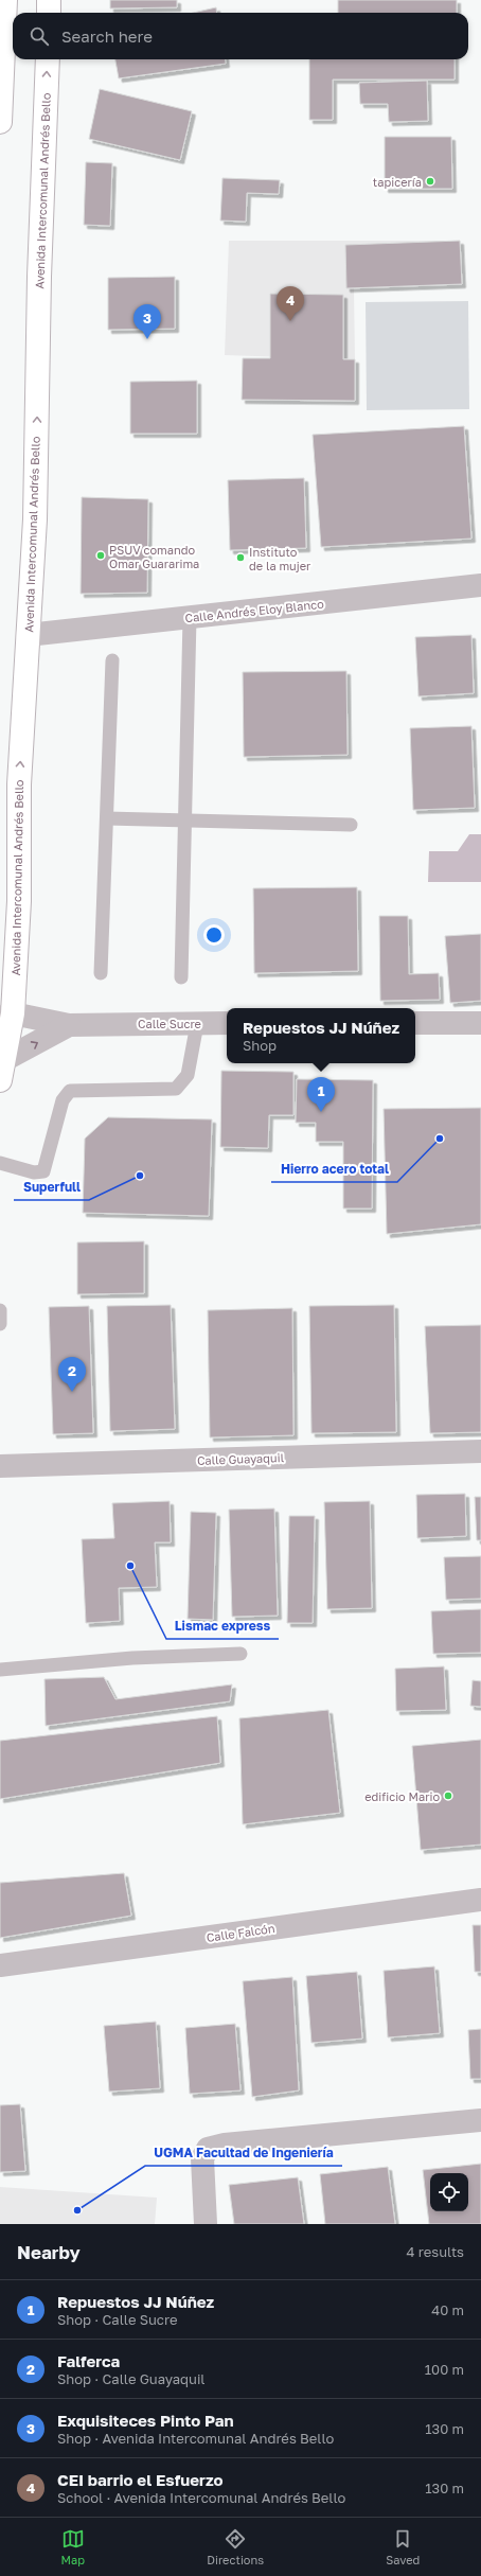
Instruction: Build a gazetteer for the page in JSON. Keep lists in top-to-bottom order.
{
  "streets": {
    "main road": ["Avenida Intercomunal Andrés Bello"],
    "street": [
      "Calle Andrés Eloy Blanco",
      "Calle Sucre",
      "Calle Guayaquil",
      "Calle Falcón"
    ]
  },
  "crossings": [
    ["Avenida Intercomunal Andrés Bello", "Calle Andrés Eloy Blanco"]
  ],
  "one_way": ["Avenida Intercomunal Andrés Bello"],
  "places": [
    "tapicería",
    "PSUV comando Omar Guararima",
    "Instituto de la mujer",
    "Hierro acero total",
    "Superfull",
    "Lismac express",
    "edificio Mario",
    "UGMA Facultad de Ingeniería"
  ],
  "page": {
    "search": "Search here",
    "pins": [
      "4",
      "3",
      "1",
      "2"
    ],
    "popup": ["Repuestos JJ Núñez", "Shop"],
    "heading": ["Nearby", "4 results"],
    "list": [
      {
        "mark": "1",
        "name": "Repuestos JJ Núñez",
        "note": "Shop · Calle Sucre",
        "value": "40 m"
      },
      {
        "mark": "2",
        "name": "Falferca",
        "note": "Shop · Calle Guayaquil",
        "value": "100 m"
      },
      {
        "mark": "3",
        "name": "Exquisiteces Pinto Pan",
        "note": "Shop · Avenida Intercomunal Andrés Bello",
        "value": "130 m"
      },
      {
        "mark": "4",
        "name": "CEI barrio el Esfuerzo",
        "note": "School · Avenida Intercomunal Andrés Bello",
        "value": "130 m"
      }
    ],
    "nav": ["Map", "Directions", "Saved"]
  }
}
